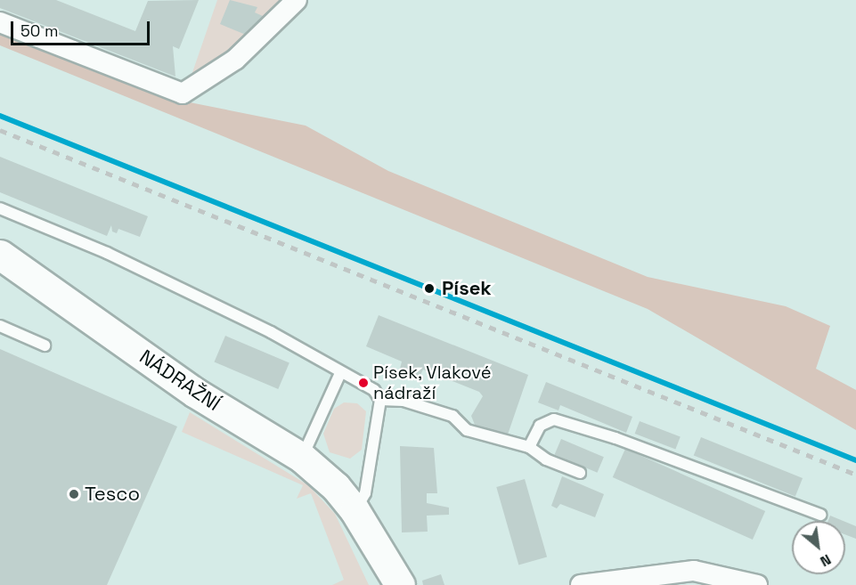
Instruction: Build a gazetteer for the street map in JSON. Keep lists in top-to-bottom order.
{
  "streets": {
    "main road": ["NÁDRAŽNÍ"]
  },
  "places": ["Písek", "Písek, Vlakové nádraží", "Tesco"],
  "scale_bar": "50 m",
  "north": "bottom right"
}
